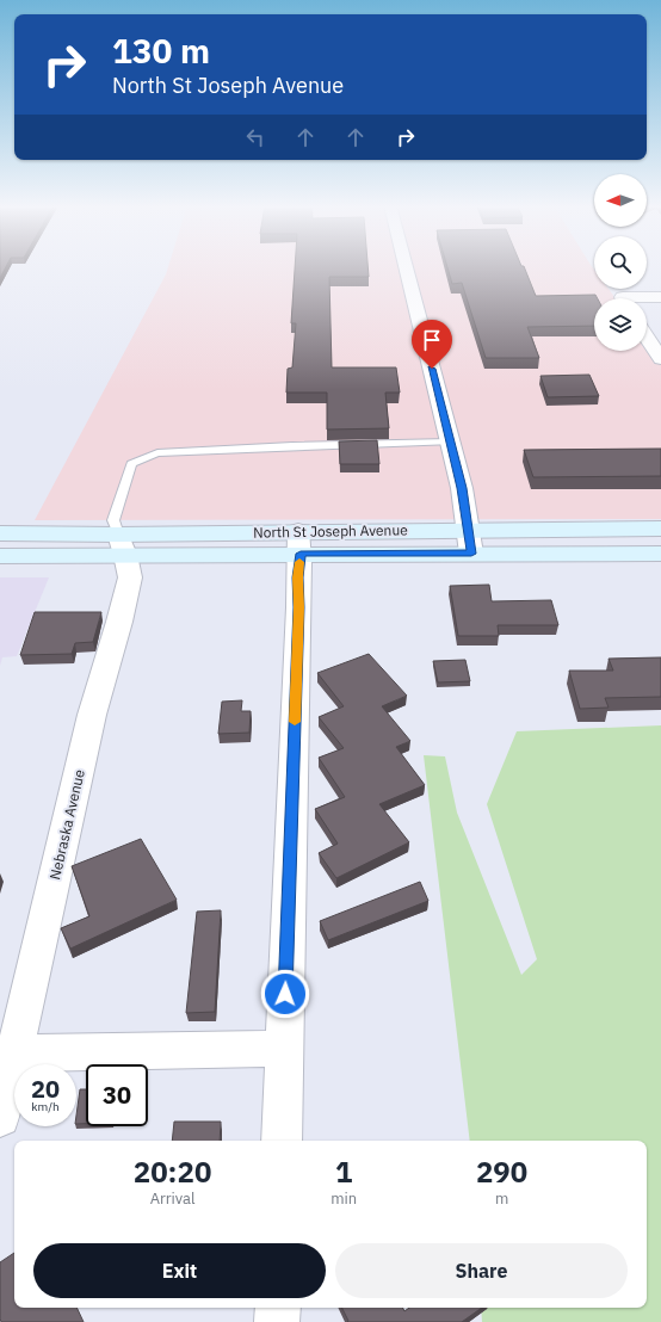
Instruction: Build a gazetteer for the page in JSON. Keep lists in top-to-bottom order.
{
  "streets": {
    "main road": ["North St Joseph Avenue"],
    "street": ["Nebraska Avenue"]
  },
  "crossings": [
    ["North St Joseph Avenue", "Nebraska Avenue"]
  ],
  "north": "left",
  "page": {
    "turn": ["130 m", "North St Joseph Avenue"],
    "speed": "20 km/h",
    "limit": "30",
    "eta": [
      "20:20",
      "Arrival",
      "1",
      "min",
      "290",
      "m"
    ],
    "buttons": ["Exit", "Share"]
  }
}
